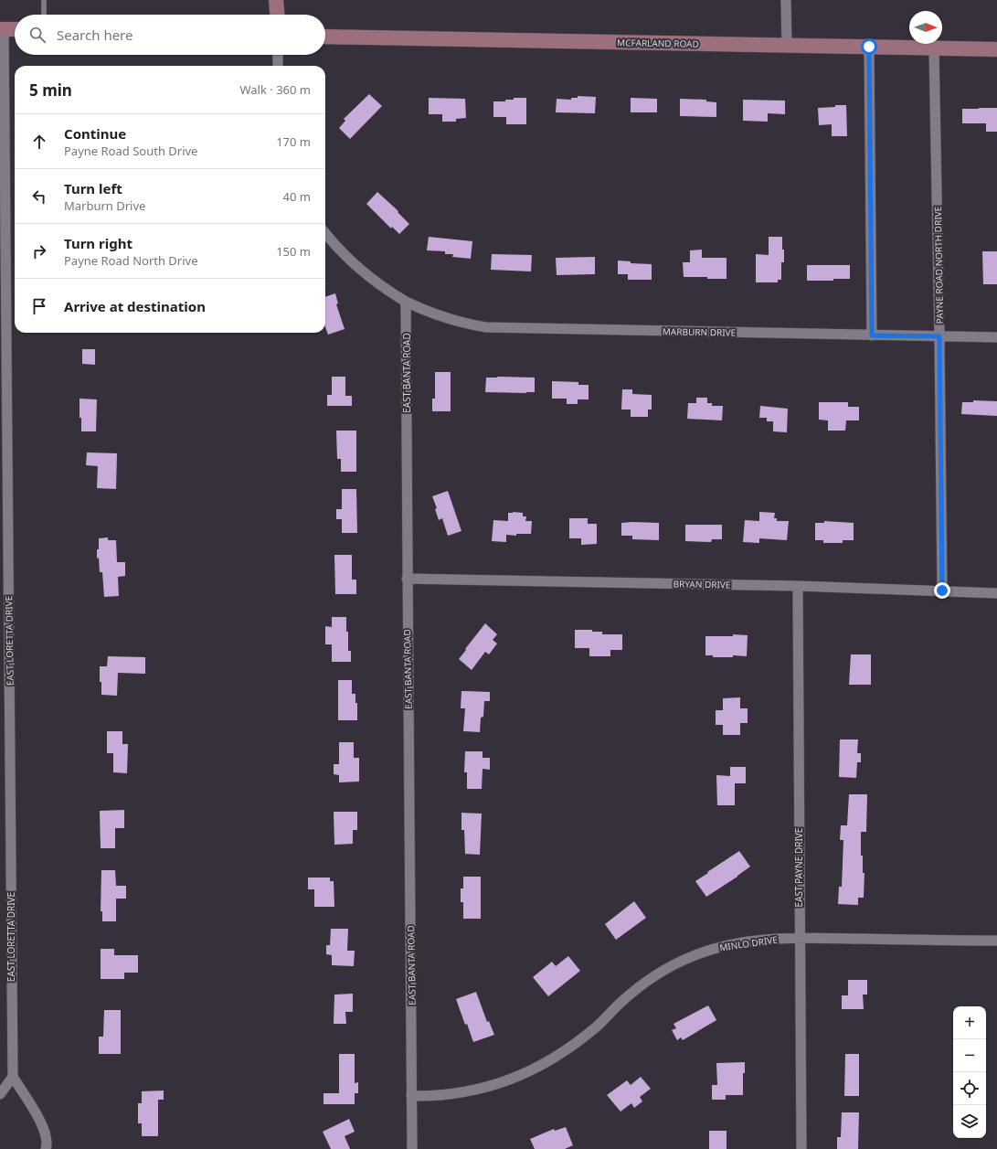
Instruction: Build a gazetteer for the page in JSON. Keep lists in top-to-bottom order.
{
  "streets": {
    "street": [
      "MCFARLAND ROAD",
      "PAYNE ROAD NORTH DRIVE",
      "MARBURN DRIVE",
      "EAST BANTA ROAD",
      "BRYAN DRIVE",
      "EAST LORETTA DRIVE",
      "EAST PAYNE DRIVE",
      "MINLO DRIVE"
    ]
  },
  "crossings": [
    ["MCFARLAND ROAD", "PAYNE ROAD NORTH DRIVE"],
    ["PAYNE ROAD NORTH DRIVE", "MARBURN DRIVE"],
    ["PAYNE ROAD NORTH DRIVE", "BRYAN DRIVE"],
    ["MARBURN DRIVE", "EAST BANTA ROAD"],
    ["EAST BANTA ROAD", "BRYAN DRIVE"],
    ["EAST BANTA ROAD", "MINLO DRIVE"],
    ["BRYAN DRIVE", "EAST PAYNE DRIVE"],
    ["EAST PAYNE DRIVE", "MINLO DRIVE"]
  ],
  "north": "right",
  "page": {
    "search": "Search here",
    "heading": ["5 min", "Walk · 360 m"],
    "list": [
      ["Continue", "Payne Road South Drive", "170 m"],
      ["Turn left", "Marburn Drive", "40 m"],
      ["Turn right", "Payne Road North Drive", "150 m"],
      "Arrive at destination"
    ],
    "map_buttons": ["+", "−"]
  }
}
